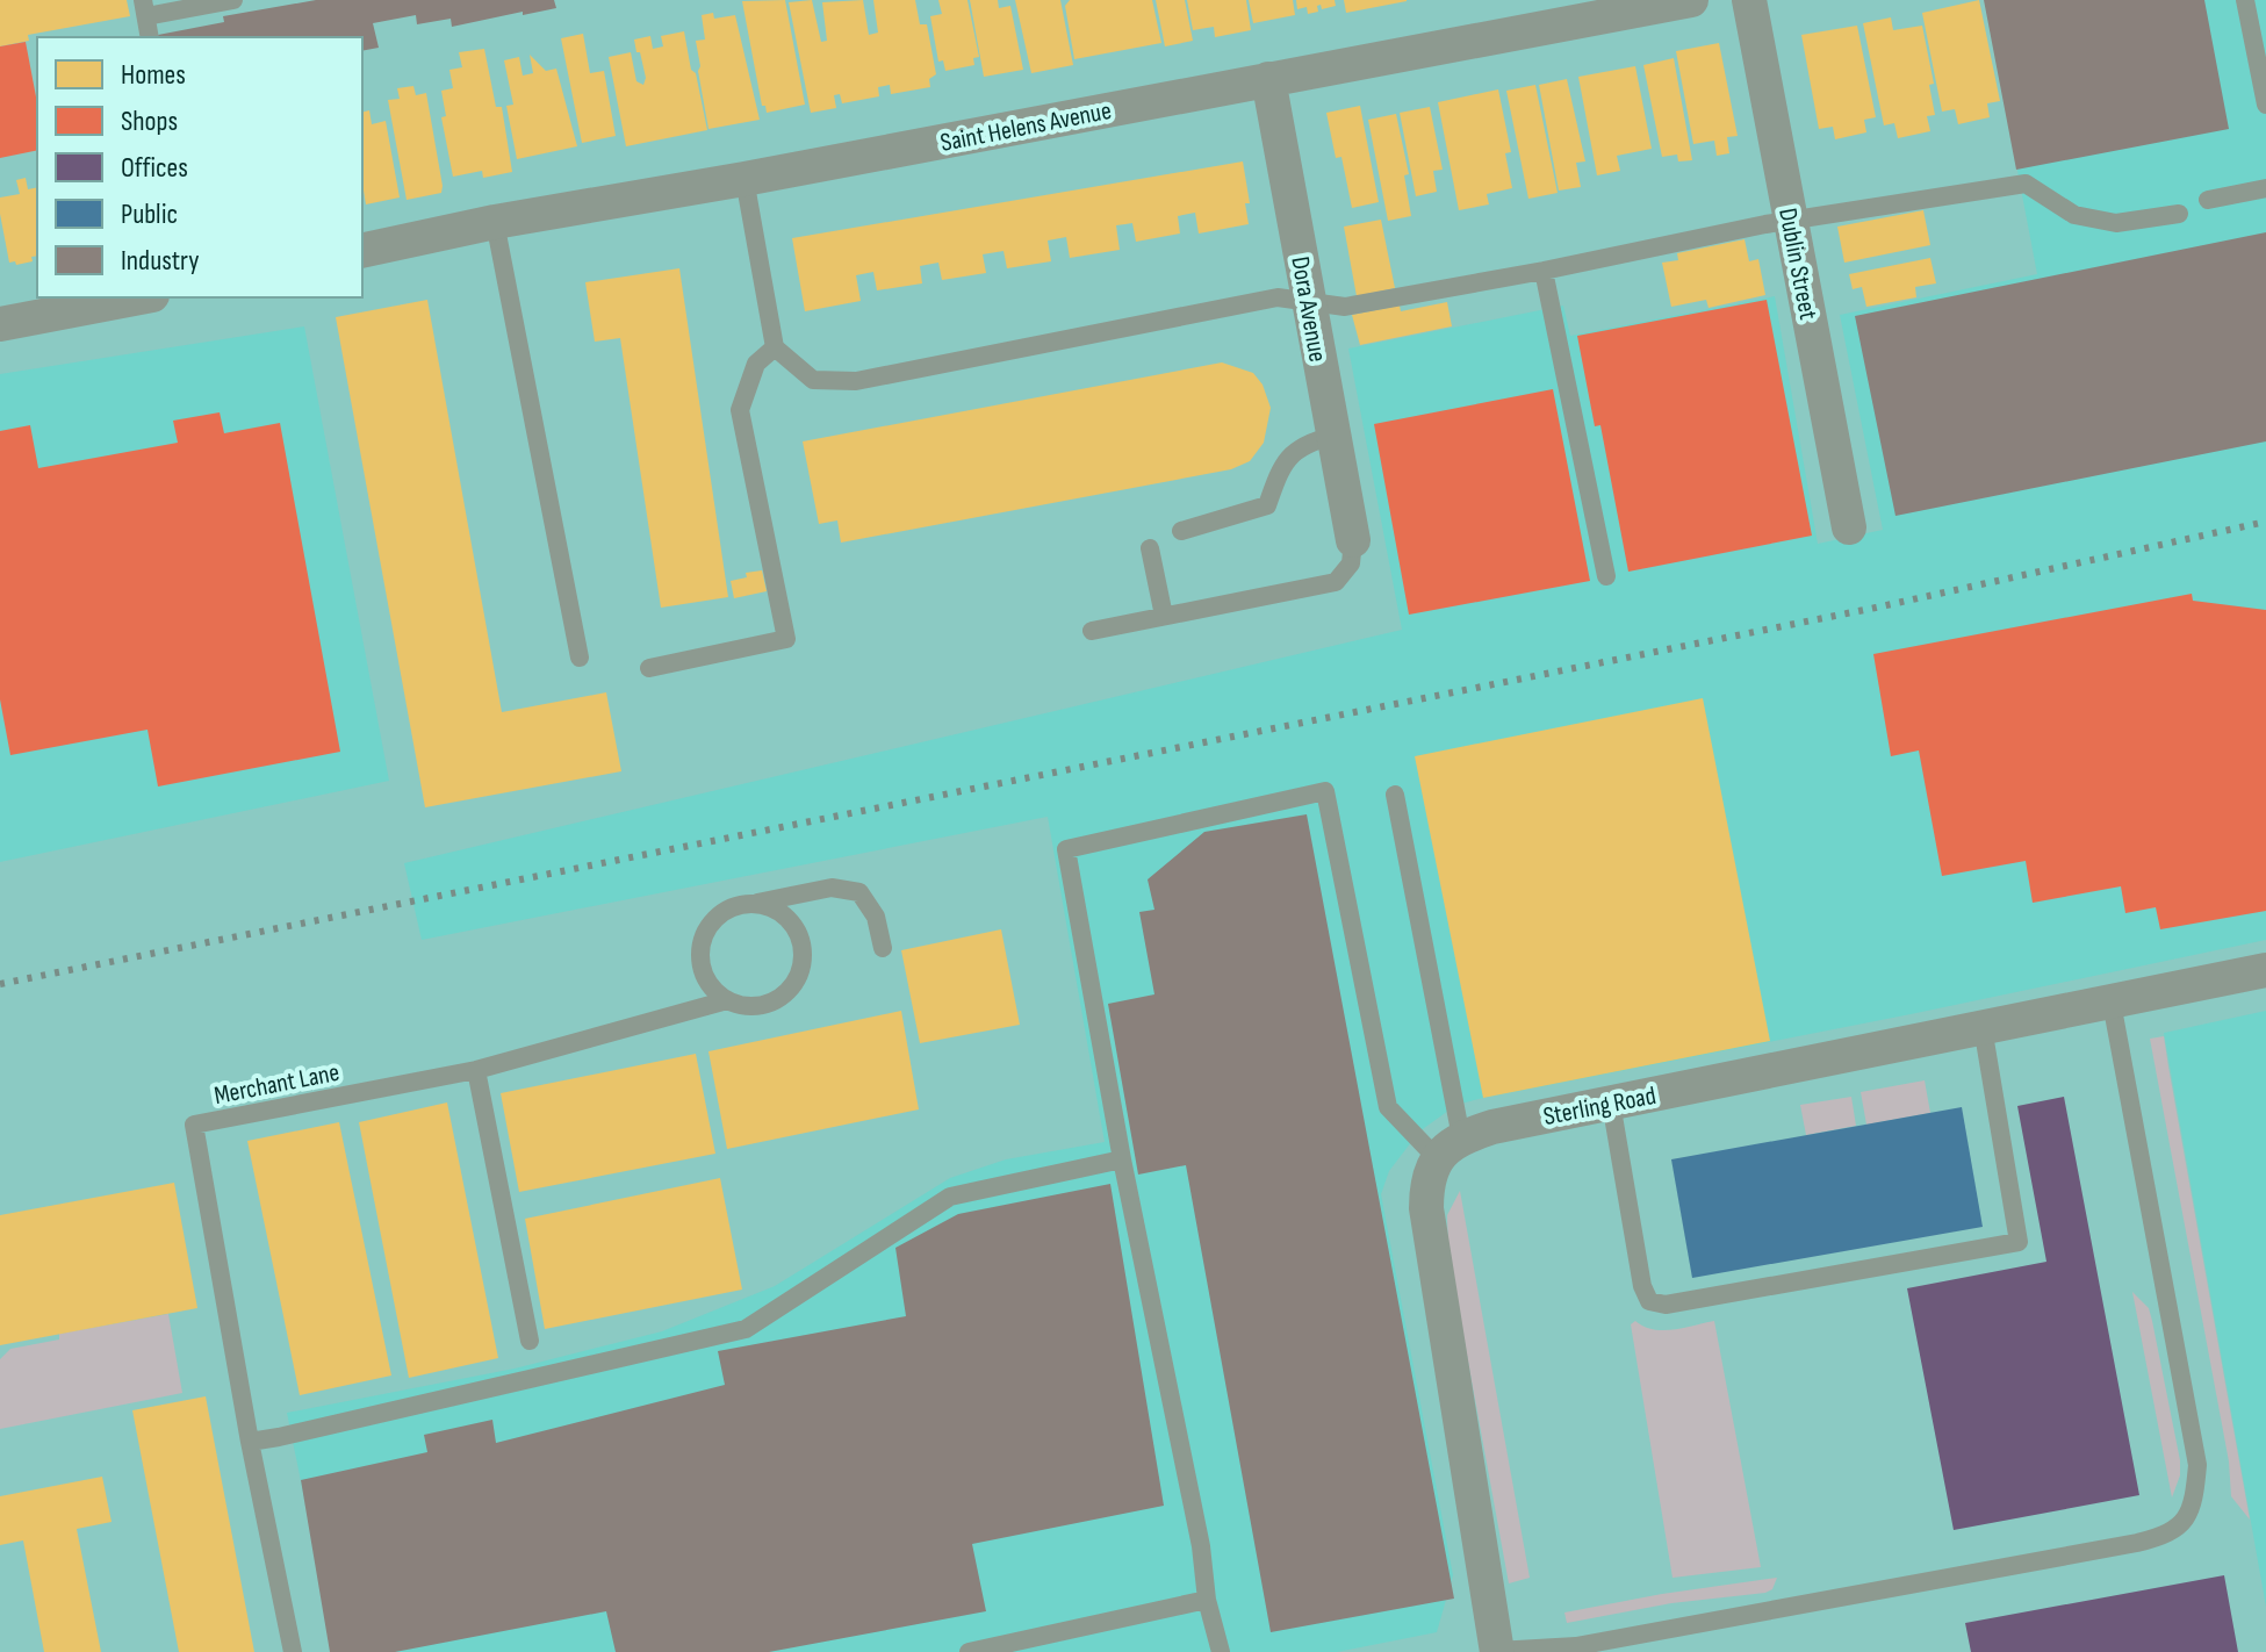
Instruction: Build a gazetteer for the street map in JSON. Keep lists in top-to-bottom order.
{
  "streets": {
    "street": [
      "Saint Helens Avenue",
      "Dublin Street",
      "Dora Avenue",
      "Sterling Road"
    ],
    "lane": ["Merchant Lane"]
  },
  "crossings": [
    ["Saint Helens Avenue", "Dora Avenue"]
  ],
  "legend": [
    "Homes",
    "Shops",
    "Offices",
    "Public",
    "Industry"
  ]
}
